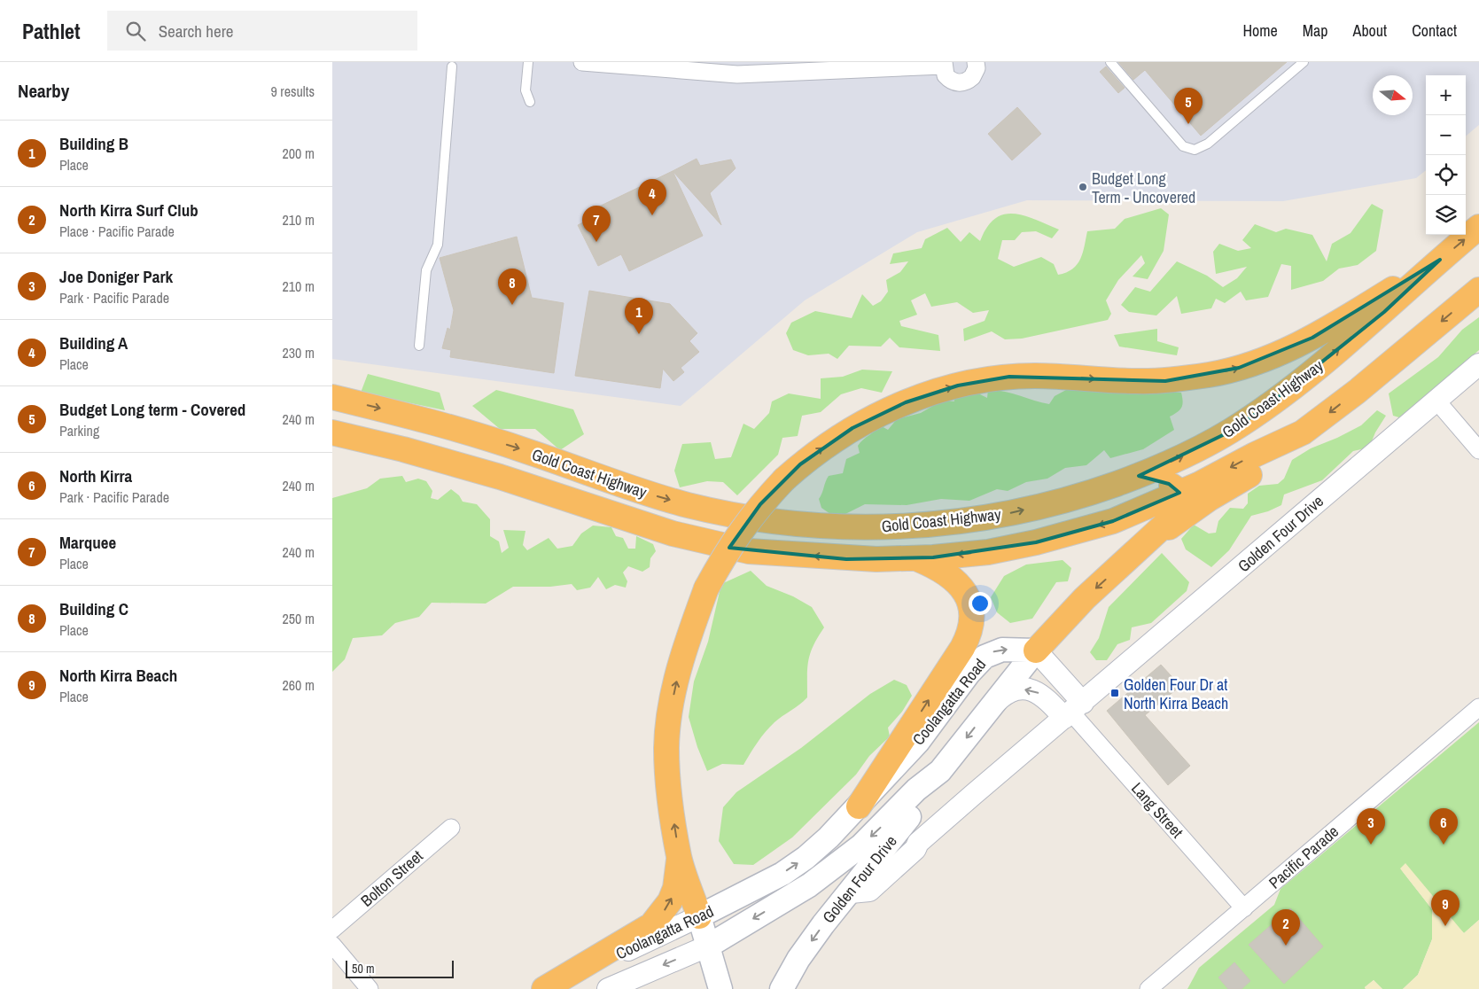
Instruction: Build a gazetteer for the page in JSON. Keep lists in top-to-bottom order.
{
  "streets": {
    "highway": ["Gold Coast Highway"],
    "main road": ["Golden Four Drive", "Coolangatta Road"],
    "street": ["Lang Street", "Pacific Parade", "Bolton Street"]
  },
  "crossings": [
    ["Golden Four Drive", "Coolangatta Road"],
    ["Golden Four Drive", "Lang Street"],
    ["Lang Street", "Pacific Parade"]
  ],
  "places": {
    "other": ["Budget Long Term - Uncovered"],
    "transit": ["Golden Four Dr at North Kirra Beach"]
  },
  "scale_bar": "50 m",
  "north": "right",
  "page": {
    "header": "Pathlet",
    "search": "Search here",
    "nav": [
      "Home",
      "Map",
      "About",
      "Contact"
    ],
    "heading": ["Nearby", "9 results"],
    "map_buttons": ["+", "−"],
    "pins": [
      "5",
      "4",
      "7",
      "8",
      "1",
      "3",
      "6",
      "9",
      "2"
    ],
    "list": [
      {
        "mark": "1",
        "name": "Building B",
        "note": "Place",
        "value": "200 m"
      },
      {
        "mark": "2",
        "name": "North Kirra Surf Club",
        "note": "Place · Pacific Parade",
        "value": "210 m"
      },
      {
        "mark": "3",
        "name": "Joe Doniger Park",
        "note": "Park · Pacific Parade",
        "value": "210 m"
      },
      {
        "mark": "4",
        "name": "Building A",
        "note": "Place",
        "value": "230 m"
      },
      {
        "mark": "5",
        "name": "Budget Long term - Covered",
        "note": "Parking",
        "value": "240 m"
      },
      {
        "mark": "6",
        "name": "North Kirra",
        "note": "Park · Pacific Parade",
        "value": "240 m"
      },
      {
        "mark": "7",
        "name": "Marquee",
        "note": "Place",
        "value": "240 m"
      },
      {
        "mark": "8",
        "name": "Building C",
        "note": "Place",
        "value": "250 m"
      },
      {
        "mark": "9",
        "name": "North Kirra Beach",
        "note": "Place",
        "value": "260 m"
      }
    ],
    "scale": "50 m"
  }
}
